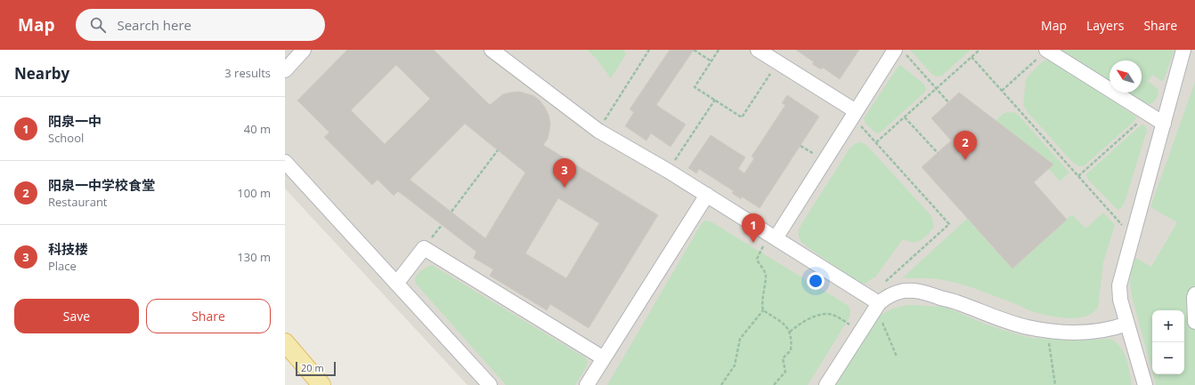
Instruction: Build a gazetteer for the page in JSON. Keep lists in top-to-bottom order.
{
  "scale_bar": "20 m",
  "north": "top left",
  "page": {
    "header": "Map",
    "search": "Search here",
    "nav": ["Map", "Layers", "Share"],
    "heading": ["Nearby", "3 results"],
    "list": [
      {
        "mark": "1",
        "name": "阳泉一中",
        "note": "School",
        "value": "40 m"
      },
      {
        "mark": "2",
        "name": "阳泉一中学校食堂",
        "note": "Restaurant",
        "value": "100 m"
      },
      {
        "mark": "3",
        "name": "科技楼",
        "note": "Place",
        "value": "130 m"
      }
    ],
    "pins": ["2", "3", "1"],
    "buttons": ["Save", "Share"],
    "map_buttons": ["+", "−"],
    "scale": "20 m"
  }
}
